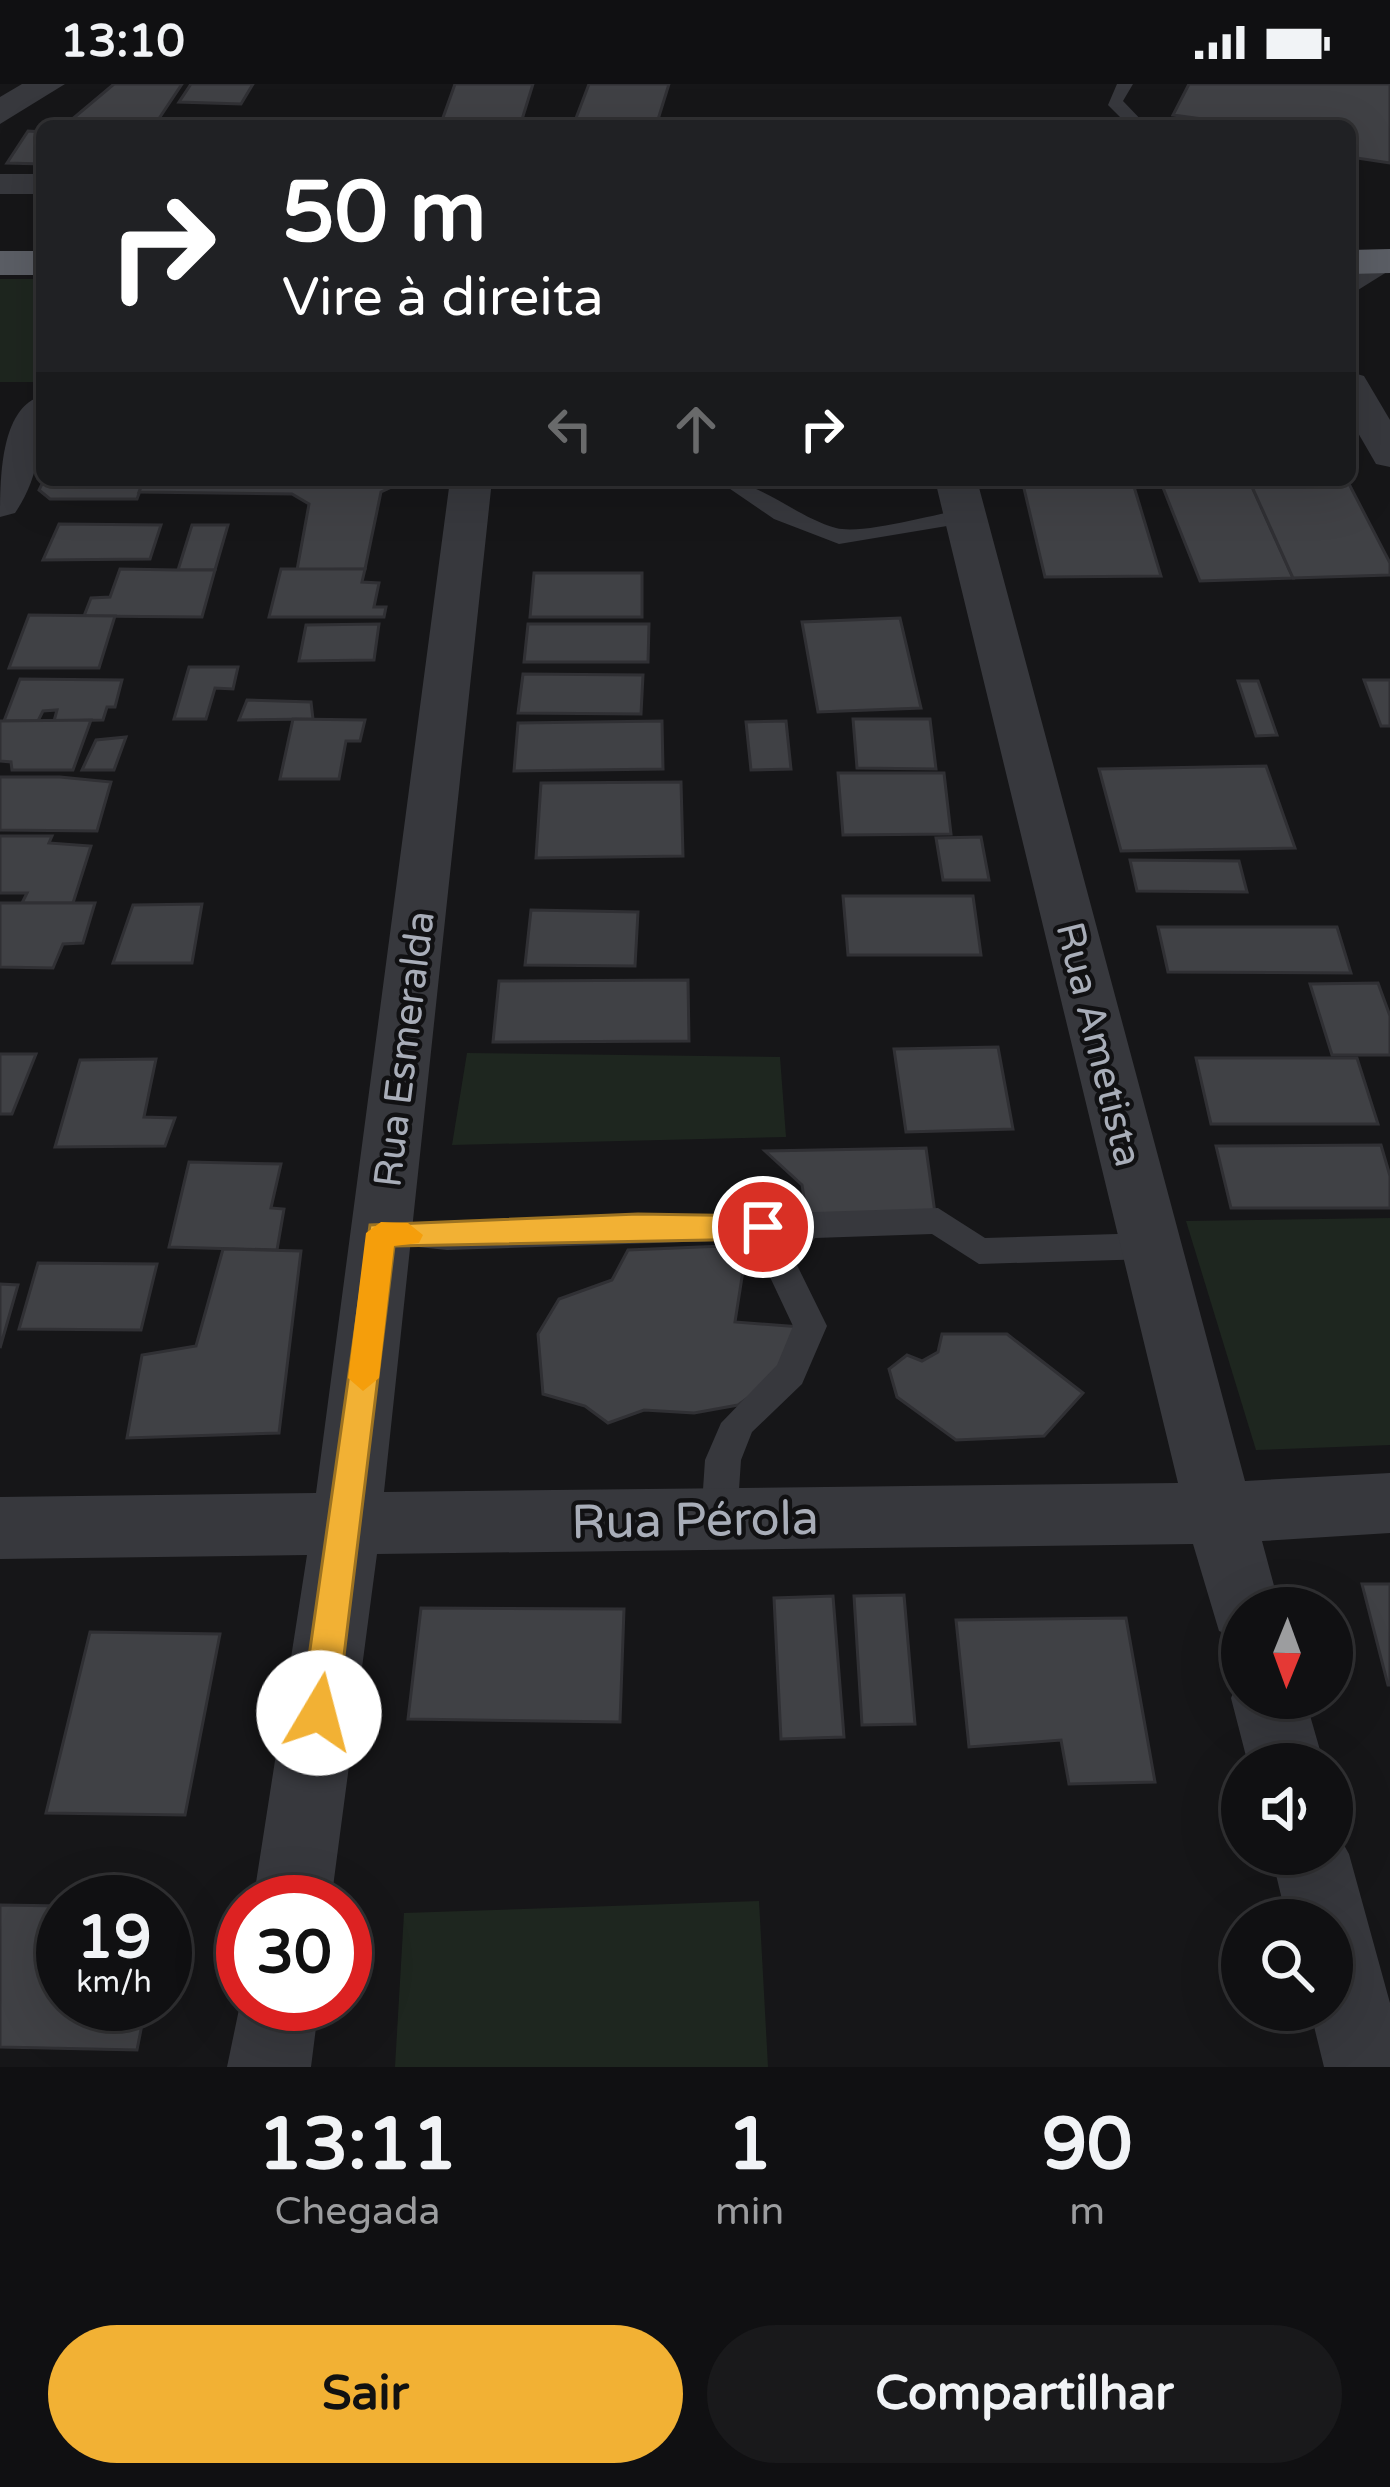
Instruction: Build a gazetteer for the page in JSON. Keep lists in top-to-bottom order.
{
  "streets": {
    "street": ["Rua Ametista", "Rua Esmeralda", "Rua Pérola"]
  },
  "crossings": [
    ["Rua Ametista", "Rua Pérola"],
    ["Rua Esmeralda", "Rua Pérola"]
  ],
  "north": "bottom",
  "page": {
    "status": "13:10",
    "turn": ["50 m", "Vire à direita"],
    "speed": "19 km/h",
    "limit": "30",
    "eta": [
      "13:11",
      "Chegada",
      "1",
      "min",
      "90",
      "m"
    ],
    "buttons": ["Sair", "Compartilhar"]
  }
}
